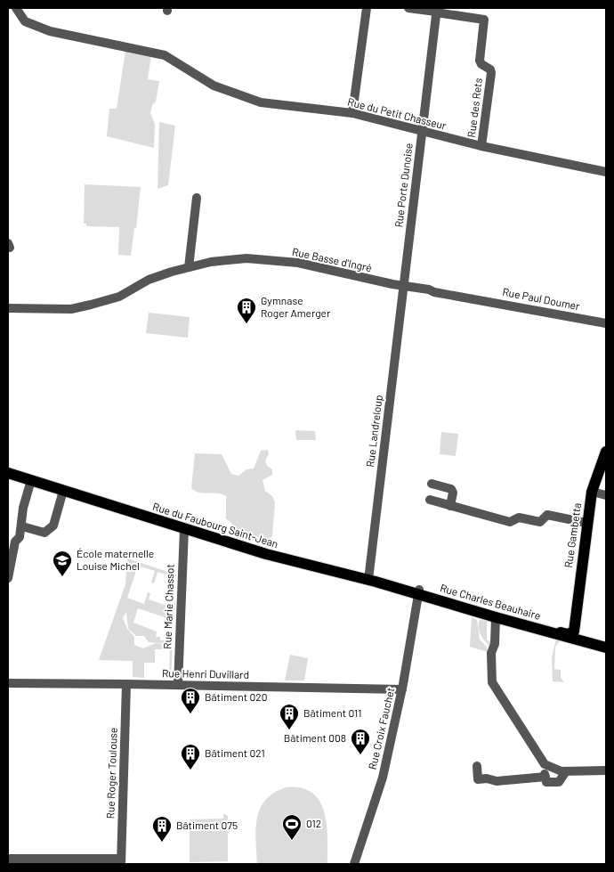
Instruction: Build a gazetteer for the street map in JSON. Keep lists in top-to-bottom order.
{
  "streets": {
    "main road": ["Rue du Faubourg Saint-Jean", "Rue Gambetta", "Rue Charles Beauhaire"],
    "street": [
      "Rue des Rets",
      "Rue du Petit Chasseur",
      "Rue Porte Dunoise",
      "Rue Basse d'Ingré",
      "Rue Paul Doumer",
      "Rue Landreloup",
      "Rue Marie Chassot",
      "Rue Henri Duvillard",
      "Rue Croix Fauchet",
      "Rue Roger Toulouse"
    ]
  },
  "crossings": [
    ["Rue des Rets", "Rue du Petit Chasseur"],
    ["Rue des Rets", "Rue Porte Dunoise"],
    ["Rue du Petit Chasseur", "Rue Porte Dunoise"],
    ["Rue Porte Dunoise", "Rue Basse d'Ingré"],
    ["Rue Porte Dunoise", "Rue Landreloup"],
    ["Rue Basse d'Ingré", "Rue Paul Doumer"],
    ["Rue Basse d'Ingré", "Rue Landreloup"],
    ["Rue Landreloup", "Rue du Faubourg Saint-Jean"],
    ["Rue du Faubourg Saint-Jean", "Rue Charles Beauhaire"],
    ["Rue du Faubourg Saint-Jean", "Rue Marie Chassot"],
    ["Rue du Faubourg Saint-Jean", "Rue Croix Fauchet"],
    ["Rue Gambetta", "Rue Charles Beauhaire"],
    ["Rue Charles Beauhaire", "Rue Croix Fauchet"],
    ["Rue Marie Chassot", "Rue Henri Duvillard"],
    ["Rue Henri Duvillard", "Rue Croix Fauchet"],
    ["Rue Henri Duvillard", "Rue Roger Toulouse"]
  ],
  "places": {
    "building": [
      "Gymnase Roger Amerger",
      "Bâtiment 020",
      "Bâtiment 011",
      "Bâtiment 008",
      "Bâtiment 021",
      "Bâtiment 075"
    ],
    "school or university": ["École maternelle Louise Michel"],
    "sports": ["012"]
  }
}
